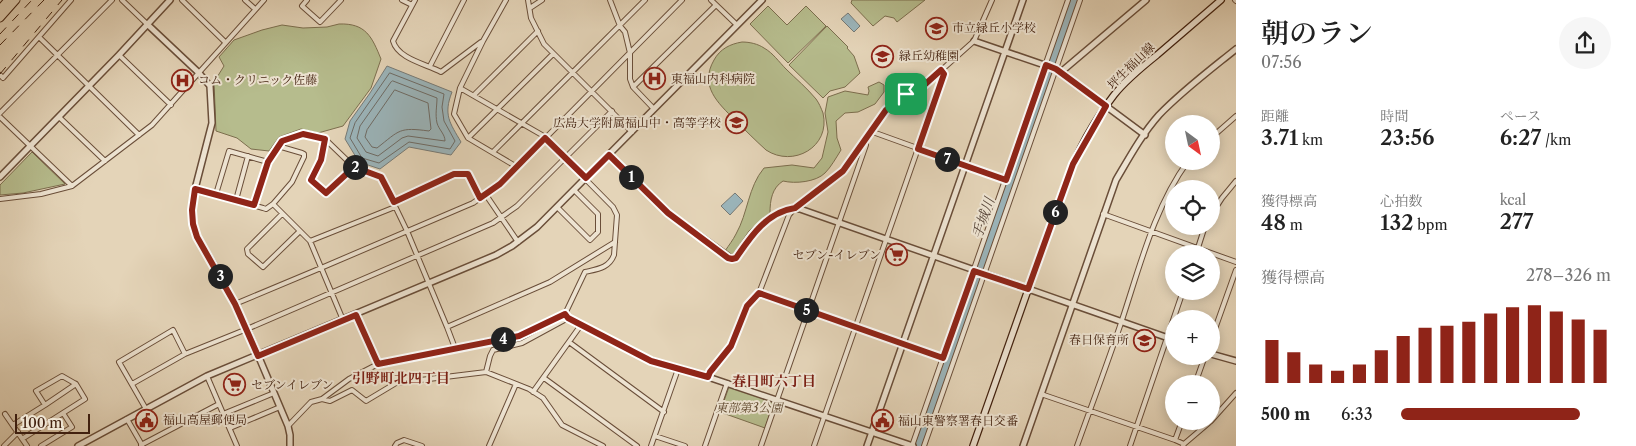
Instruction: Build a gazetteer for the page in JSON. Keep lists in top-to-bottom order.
{
  "streets": {
    "main road": ["坪生福山線"]
  },
  "districts": ["引野町北四丁目", "春日町六丁目"],
  "water": ["手城川"],
  "parks": ["東部第3公園"],
  "places": {
    "school or university": [
      "市立緑丘小学校",
      "緑丘幼稚園",
      "広島大学附属福山中・高等学校",
      "春日保育所"
    ],
    "hospital": ["東福山内科病院", "コム・クリニック佐藤"],
    "supermarket": ["セブン-イレブン", "セブンイレブン"],
    "public building": ["福山高屋郵便局", "福山東警察署春日交番"]
  },
  "scale_bar": "100 m",
  "north": "bottom right",
  "page": {
    "heading": ["朝のラン", "07:56"],
    "stats": [
      ["距離", "3.71 km"],
      ["時間", "23:56"],
      ["ペース", "6:27 /km"],
      ["獲得標高", "48 m"],
      ["心拍数", "132 bpm"],
      ["kcal", "277"]
    ],
    "map_buttons": ["+", "−"],
    "pins": [
      "7",
      "2",
      "1",
      "6",
      "3",
      "5",
      "4"
    ],
    "chart": ["獲得標高", "278–326 m"],
    "list": [
      {
        "name": "500 m",
        "note": "6:33"
      }
    ],
    "scale": "100 m"
  }
}
